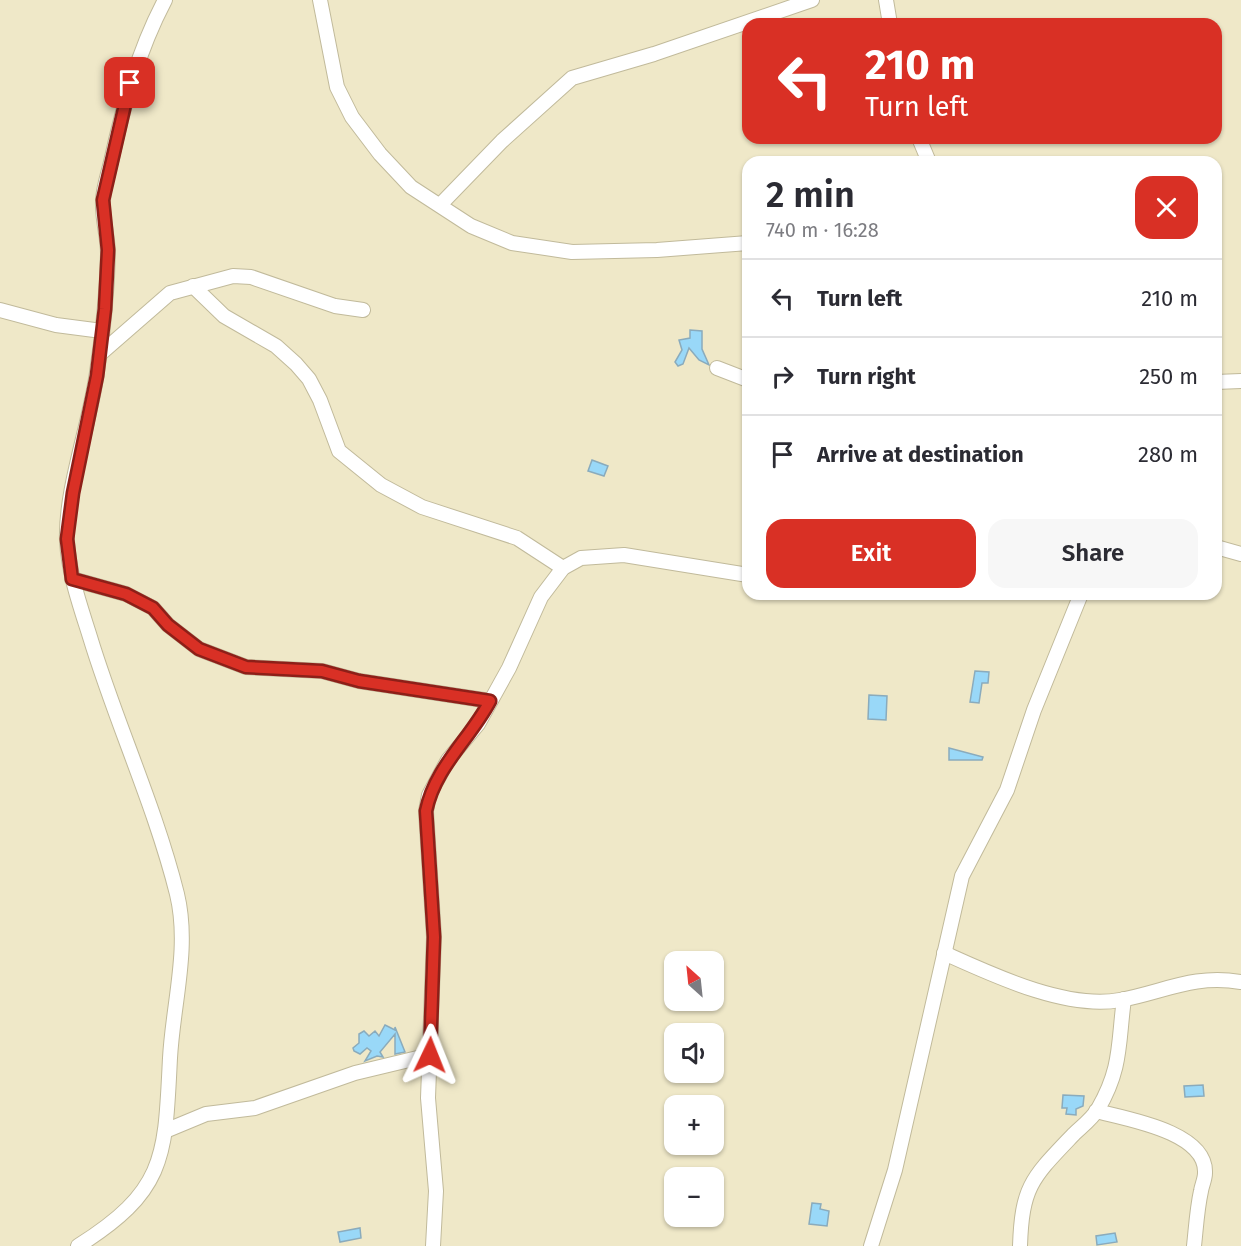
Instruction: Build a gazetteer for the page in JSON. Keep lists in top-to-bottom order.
{
  "north": "top left",
  "page": {
    "turn": ["210 m", "Turn left"],
    "heading": ["2 min", "740 m · 16:28"],
    "list": [
      {
        "name": "Turn left",
        "value": "210 m"
      },
      {
        "name": "Turn right",
        "value": "250 m"
      },
      {
        "name": "Arrive at destination",
        "value": "280 m"
      }
    ],
    "buttons": ["Exit", "Share"],
    "map_buttons": ["+", "−"]
  }
}
